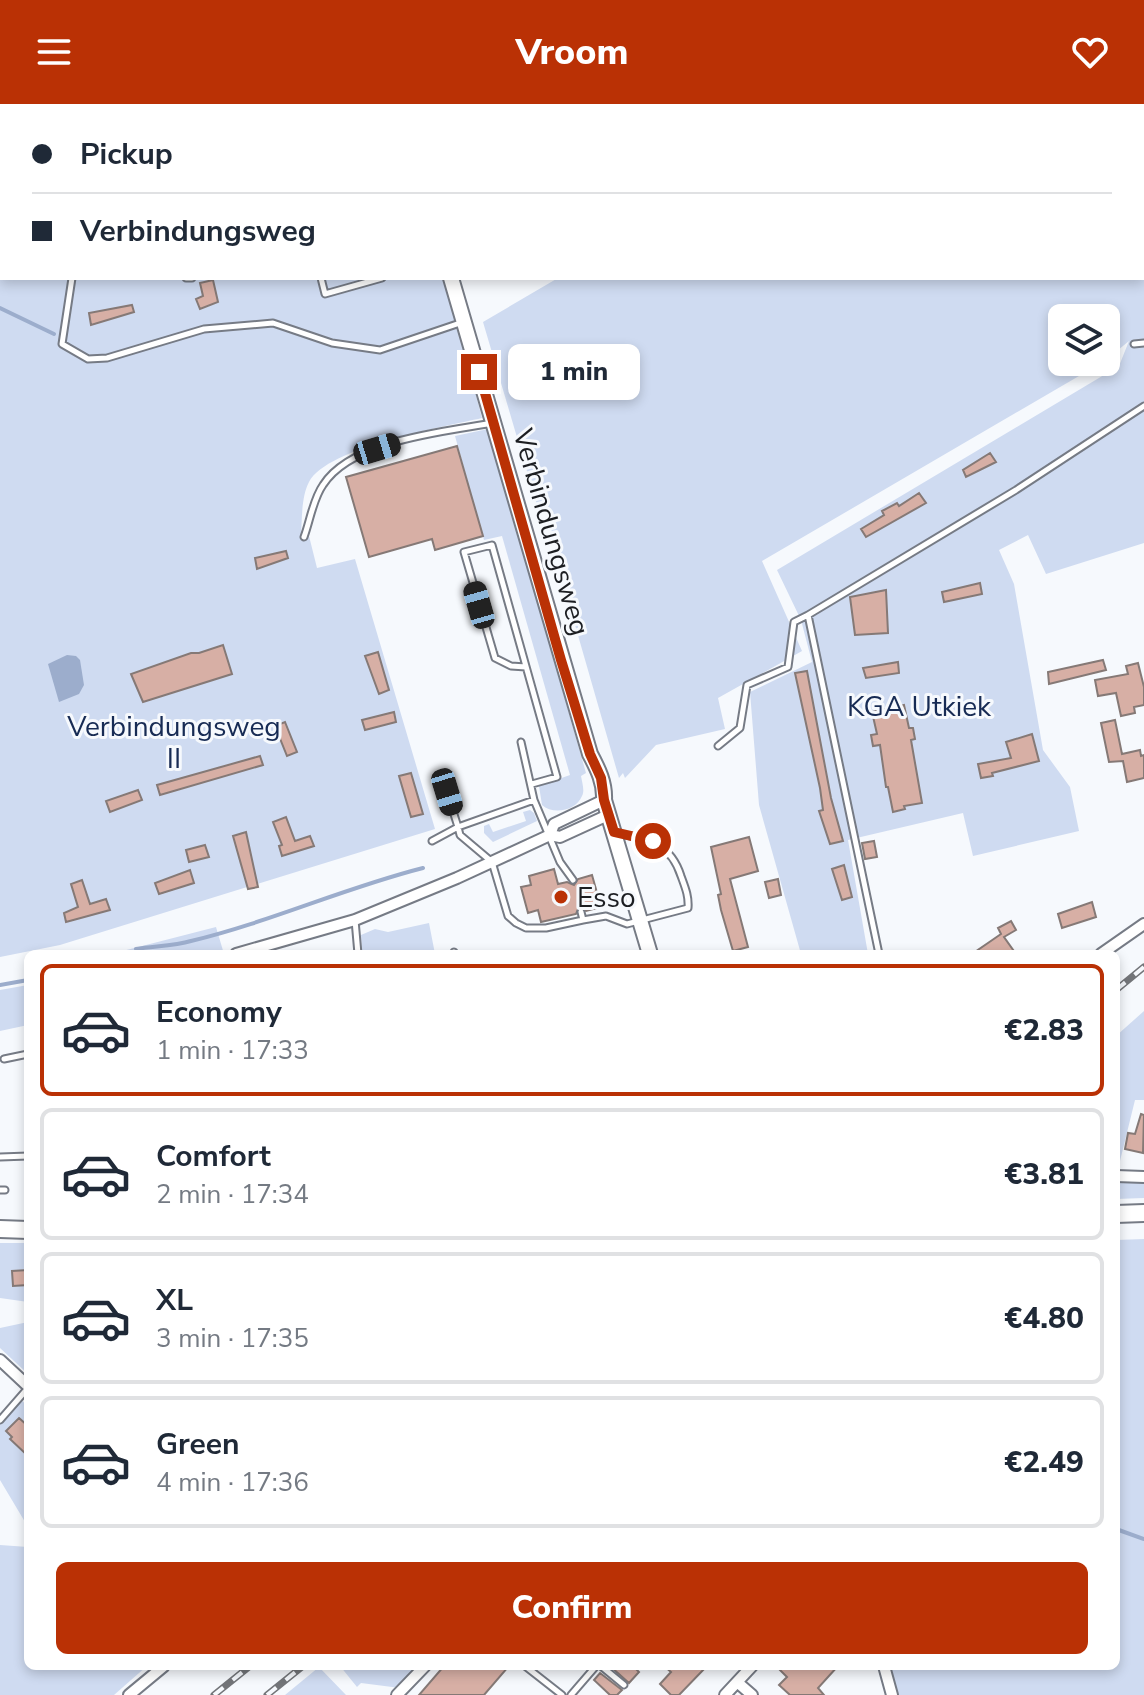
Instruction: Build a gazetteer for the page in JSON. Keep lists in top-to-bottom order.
{
  "streets": {
    "main road": ["Verbindungsweg"]
  },
  "parks": ["KGA Utkiek", "Verbindungsweg II"],
  "places": ["Esso"],
  "page": {
    "header": "Vroom",
    "banner": ["Pickup", "Verbindungsweg"],
    "bubble": "1 min",
    "list": [
      {
        "name": "Economy",
        "note": "1 min · 17:33",
        "value": "€2.83"
      },
      {
        "name": "Comfort",
        "note": "2 min · 17:34",
        "value": "€3.81"
      },
      {
        "name": "XL",
        "note": "3 min · 17:35",
        "value": "€4.80"
      },
      {
        "name": "Green",
        "note": "4 min · 17:36",
        "value": "€2.49"
      }
    ],
    "buttons": "Confirm"
  }
}
